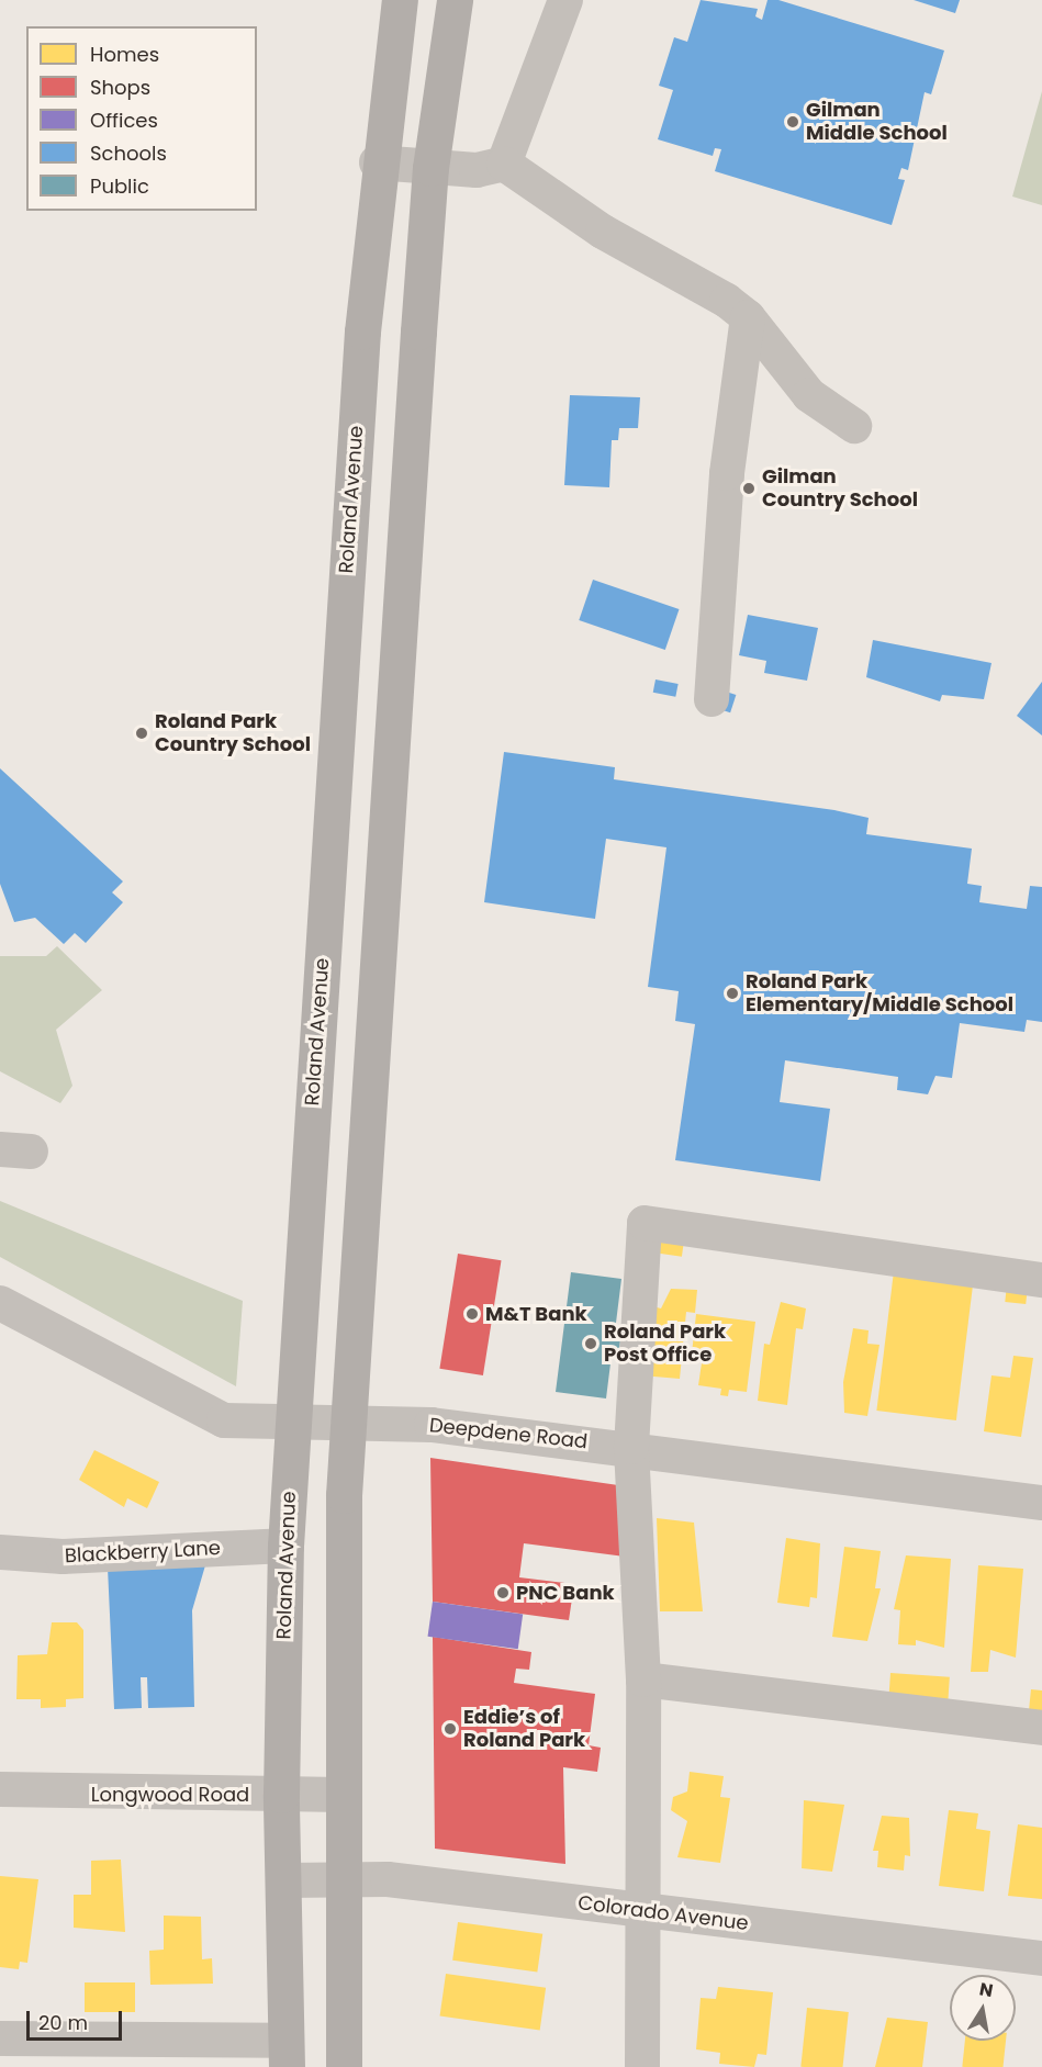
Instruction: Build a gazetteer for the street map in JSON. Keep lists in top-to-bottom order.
{
  "streets": {
    "main road": ["Roland Avenue"],
    "street": [
      "Deepdene Road",
      "Blackberry Lane",
      "Longwood Road",
      "Colorado Avenue"
    ]
  },
  "crossings": [
    ["Roland Avenue", "Deepdene Road"],
    ["Roland Avenue", "Blackberry Lane"],
    ["Roland Avenue", "Longwood Road"],
    ["Roland Avenue", "Colorado Avenue"]
  ],
  "places": [
    "Gilman Middle School",
    "Gilman Country School",
    "Roland Park Country School",
    "Roland Park Elementary/Middle School",
    "M&T Bank",
    "Roland Park Post Office",
    "PNC Bank",
    "Eddie’s of Roland Park"
  ],
  "legend": [
    "Homes",
    "Shops",
    "Offices",
    "Schools",
    "Public"
  ],
  "scale_bar": "20 m",
  "north": "top"
}
